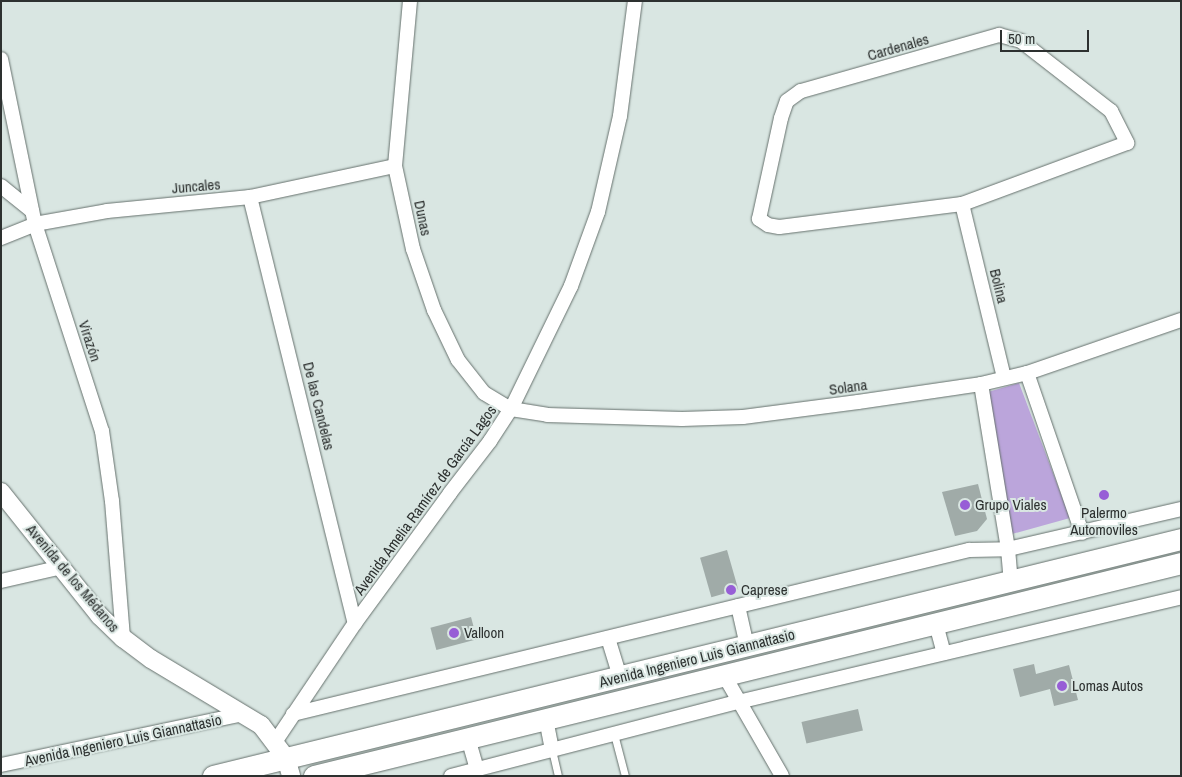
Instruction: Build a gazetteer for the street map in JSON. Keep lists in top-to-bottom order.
{
  "streets": {
    "main road": ["Avenida Ingeniero Luis Giannattasio"],
    "street": [
      "Cardenales",
      "Juncales",
      "Dunas",
      "Bolina",
      "Virazón",
      "Solana",
      "De las Candelas",
      "Avenida Amelia Ramírez de García Lagos",
      "Avenida de los Médanos"
    ]
  },
  "crossings": [
    ["Cardenales", "Bolina"],
    ["Juncales", "Dunas"],
    ["Juncales", "Virazón"],
    ["Juncales", "De las Candelas"],
    ["Dunas", "Solana"],
    ["Dunas", "Avenida Amelia Ramírez de García Lagos"],
    ["Bolina", "Solana"],
    ["Virazón", "Avenida de los Médanos"],
    ["Solana", "Avenida Amelia Ramírez de García Lagos"],
    ["De las Candelas", "Avenida Amelia Ramírez de García Lagos"],
    ["Avenida Amelia Ramírez de García Lagos", "Avenida de los Médanos"],
    ["Avenida Amelia Ramírez de García Lagos", "Avenida Ingeniero Luis Giannattasio"],
    ["Avenida de los Médanos", "Avenida Ingeniero Luis Giannattasio"]
  ],
  "places": [
    "Palermo Automoviles",
    "Grupo Viales",
    "Caprese",
    "Valloon",
    "Lomas Autos"
  ],
  "scale_bar": "50 m"
}
